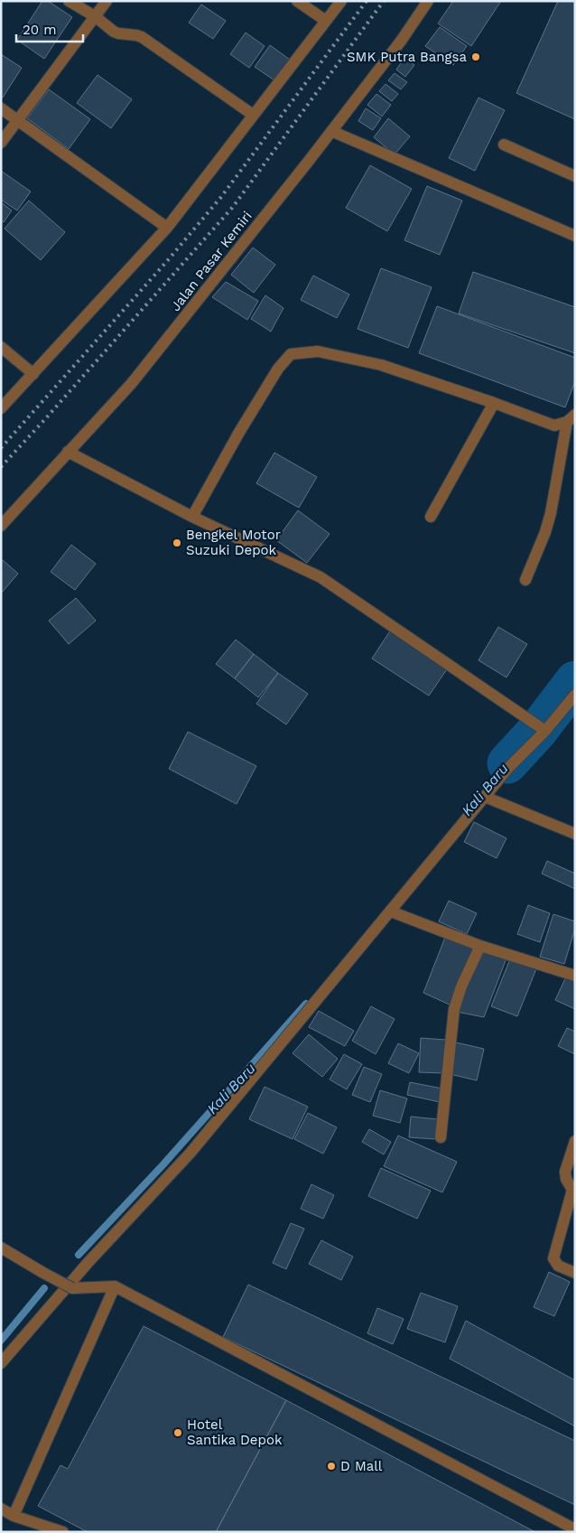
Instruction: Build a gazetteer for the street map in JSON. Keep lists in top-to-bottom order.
{
  "streets": {
    "street": ["Jalan Pasar Kemiri"]
  },
  "water": ["Kali Baru"],
  "places": [
    "SMK Putra Bangsa",
    "Bengkel Motor Suzuki Depok",
    "Hotel Santika Depok",
    "D Mall"
  ],
  "scale_bar": "20 m"
}
